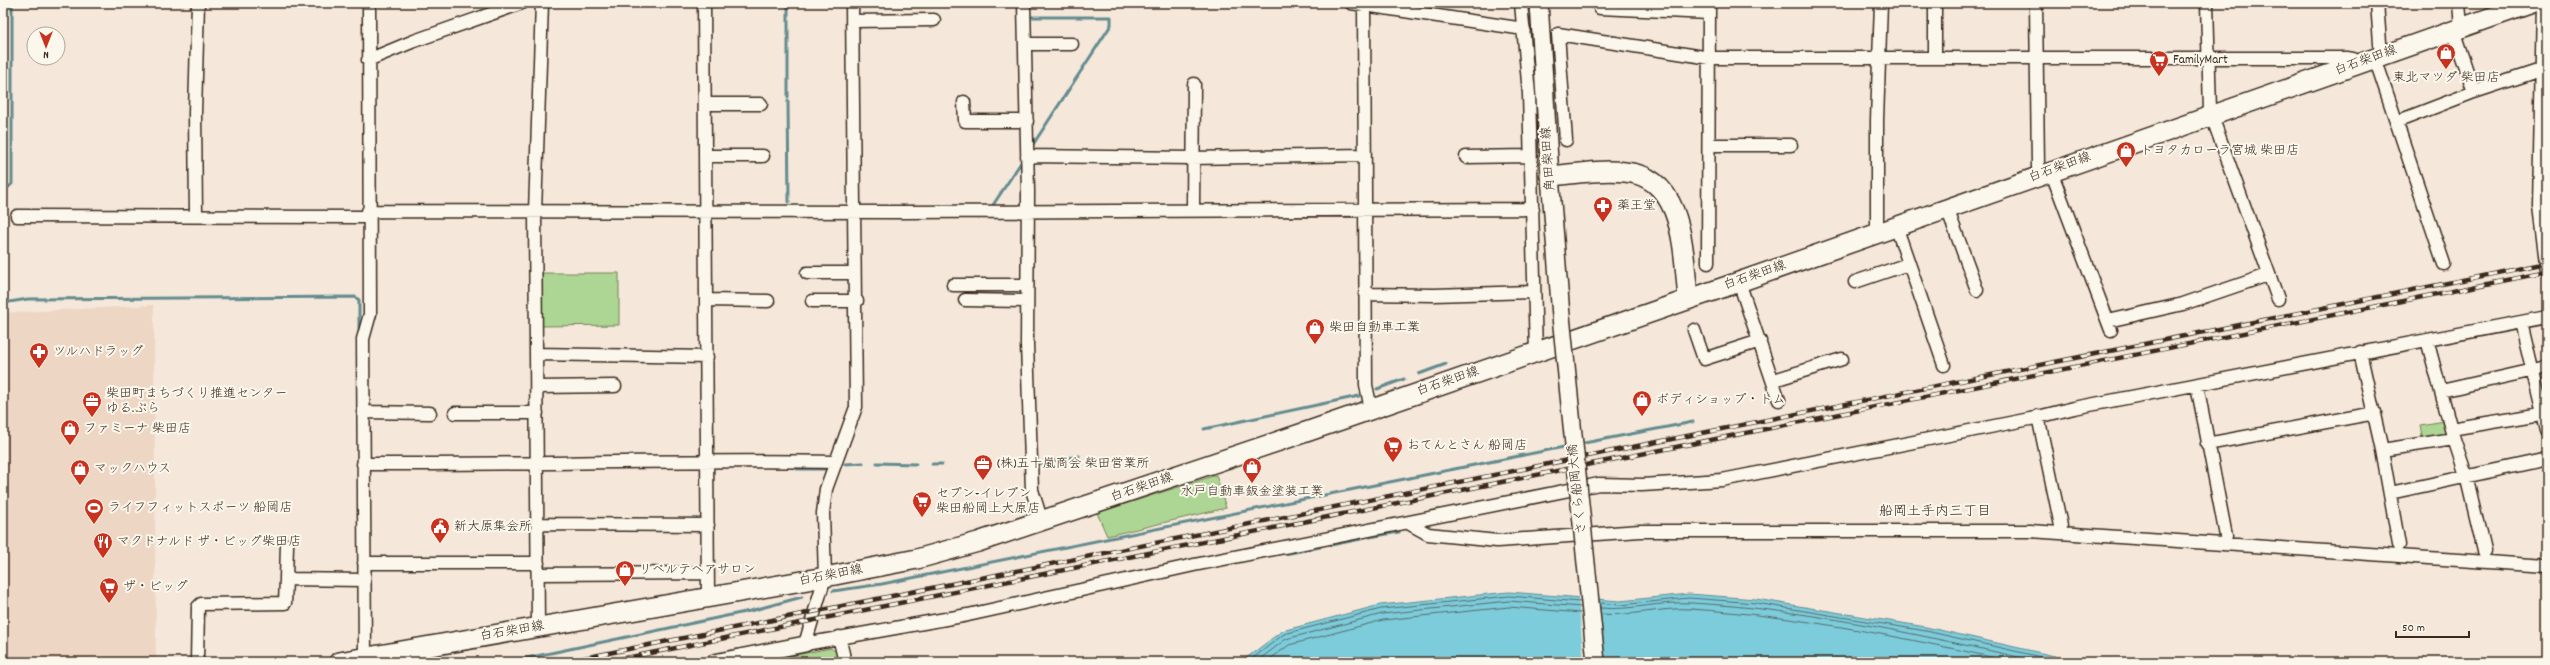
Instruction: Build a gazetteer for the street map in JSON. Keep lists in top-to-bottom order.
{
  "streets": {
    "main road": ["白石柴田線", "角田柴田線", "さくら船岡大橋"]
  },
  "crossings": [
    ["角田柴田線", "さくら船岡大橋"]
  ],
  "districts": ["船岡土手内三丁目"],
  "places": {
    "shop": [
      "東北マツダ 柴田店",
      "トヨタカローラ宮城 柴田店",
      "柴田自動車工業",
      "ボディショップ・トム",
      "ファミーナ 柴田店",
      "水戸自動車鈑金塗装工業",
      "マックハウス",
      "リベルテヘアサロン"
    ],
    "supermarket": [
      "FamilyMart",
      "おてんとさん 船岡店",
      "セブン-イレブン 柴田船岡上大原店",
      "ザ・ビッグ"
    ],
    "pharmacy": ["薬王堂", "ツルハドラッグ"],
    "office": ["柴田町まちづくり推進センター ゆる.ぷら", "(株)五十嵐商会 柴田営業所"],
    "sports": ["ライフフィットスポーツ 船岡店"],
    "public building": ["新大原集会所"],
    "restaurant": ["マクドナルド ザ・ビッグ柴田店"]
  },
  "scale_bar": "50 m",
  "north": "bottom"
}
